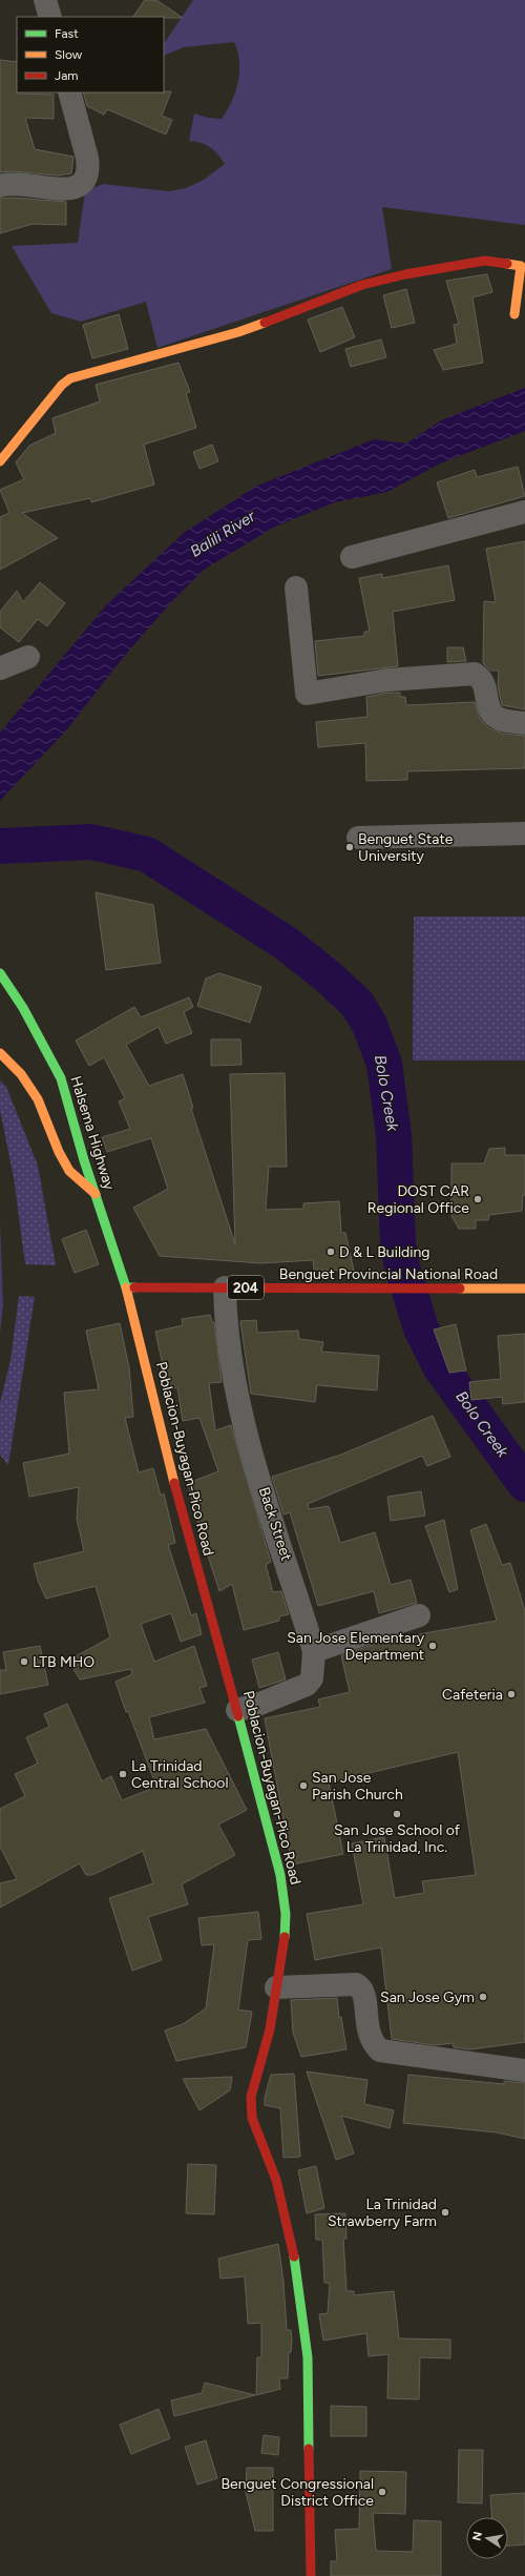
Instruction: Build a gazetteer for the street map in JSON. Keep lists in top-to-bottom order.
{
  "streets": {
    "main road": [
      "Halsema Highway",
      "Benguet Provincial National Road",
      "204",
      "Poblacion-Buyagan-Pico Road"
    ],
    "street": ["Back Street"]
  },
  "crossings": [
    ["Halsema Highway", "Benguet Provincial National Road"],
    ["Halsema Highway", "Poblacion-Buyagan-Pico Road"],
    ["Benguet Provincial National Road", "Poblacion-Buyagan-Pico Road"],
    ["Benguet Provincial National Road", "Back Street"],
    ["Poblacion-Buyagan-Pico Road", "Back Street"]
  ],
  "water": ["Balili River", "Bolo Creek"],
  "places": [
    "Benguet State University",
    "DOST CAR Regional Office",
    "D & L Building",
    "San Jose Elementary Department",
    "LTB MHO",
    "Cafeteria",
    "La Trinidad Central School",
    "San Jose Parish Church",
    "San Jose School of La Trinidad, Inc.",
    "San Jose Gym",
    "La Trinidad Strawberry Farm",
    "Benguet Congressional District Office"
  ],
  "legend": ["Fast", "Slow", "Jam"],
  "north": "left"
}
